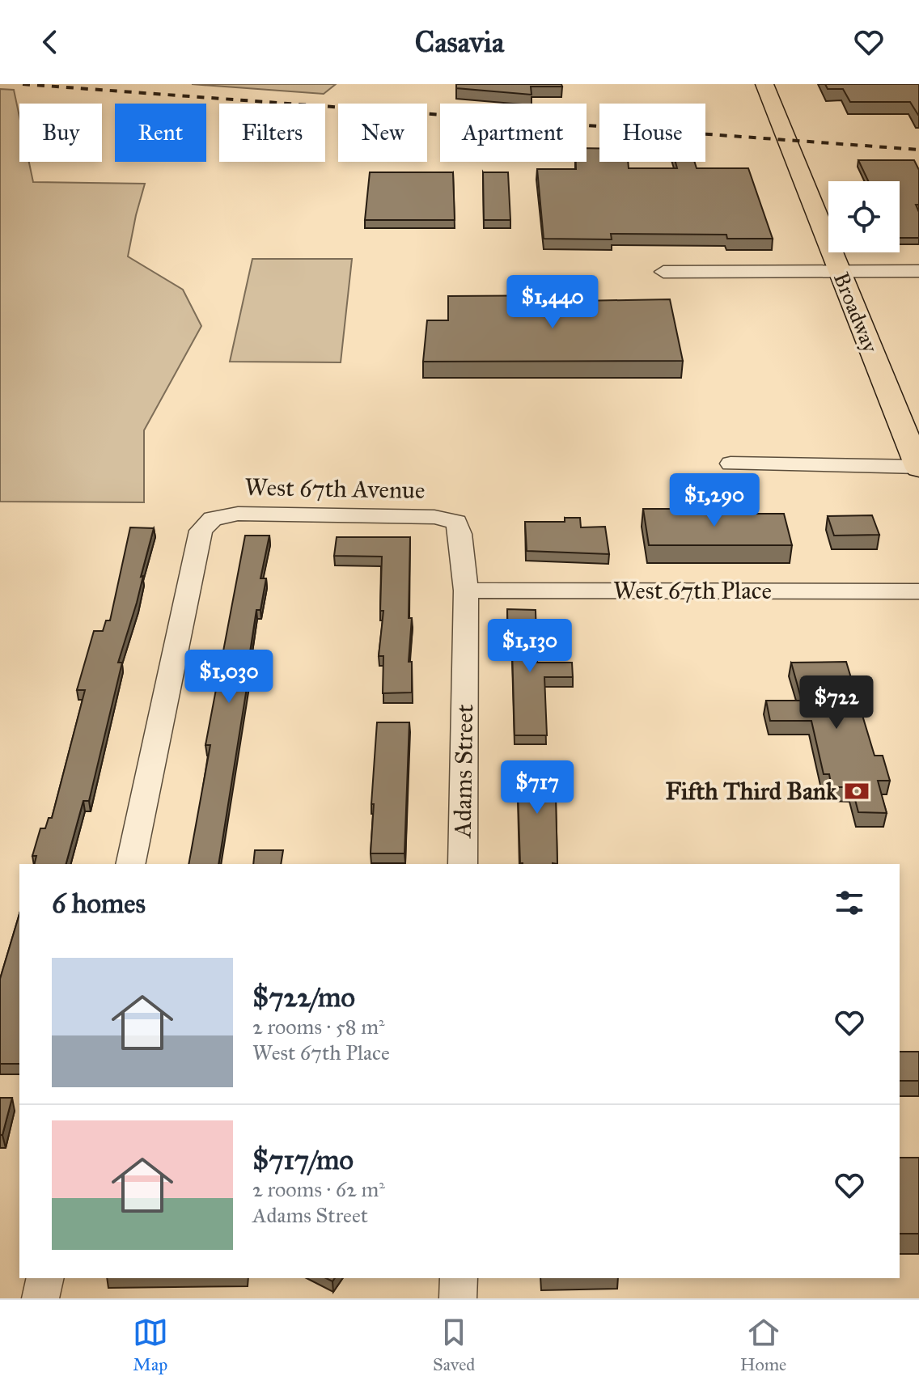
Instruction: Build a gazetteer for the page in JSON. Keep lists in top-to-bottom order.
{
  "streets": {
    "main road": ["Broadway"],
    "street": ["West 67th Avenue", "West 67th Place", "Adams Street"]
  },
  "crossings": [
    ["West 67th Avenue", "Adams Street"],
    ["West 67th Place", "Adams Street"]
  ],
  "places": {
    "bank": ["Fifth Third Bank"]
  },
  "page": {
    "header": "Casavia",
    "chip": [
      "Buy",
      "Rent",
      "Filters",
      "New",
      "Apartment",
      "House"
    ],
    "price": [
      "$1,440",
      "$1,290",
      "$1,130",
      "$1,030",
      "$722",
      "$717"
    ],
    "heading": "6 homes",
    "list": [
      {
        "name": "$722/mo",
        "note": "2 rooms · 58 m² · West 67th Place"
      },
      {
        "name": "$717/mo",
        "note": "2 rooms · 62 m² · Adams Street"
      }
    ],
    "tabs": ["Map", "Saved", "Home"]
  }
}
